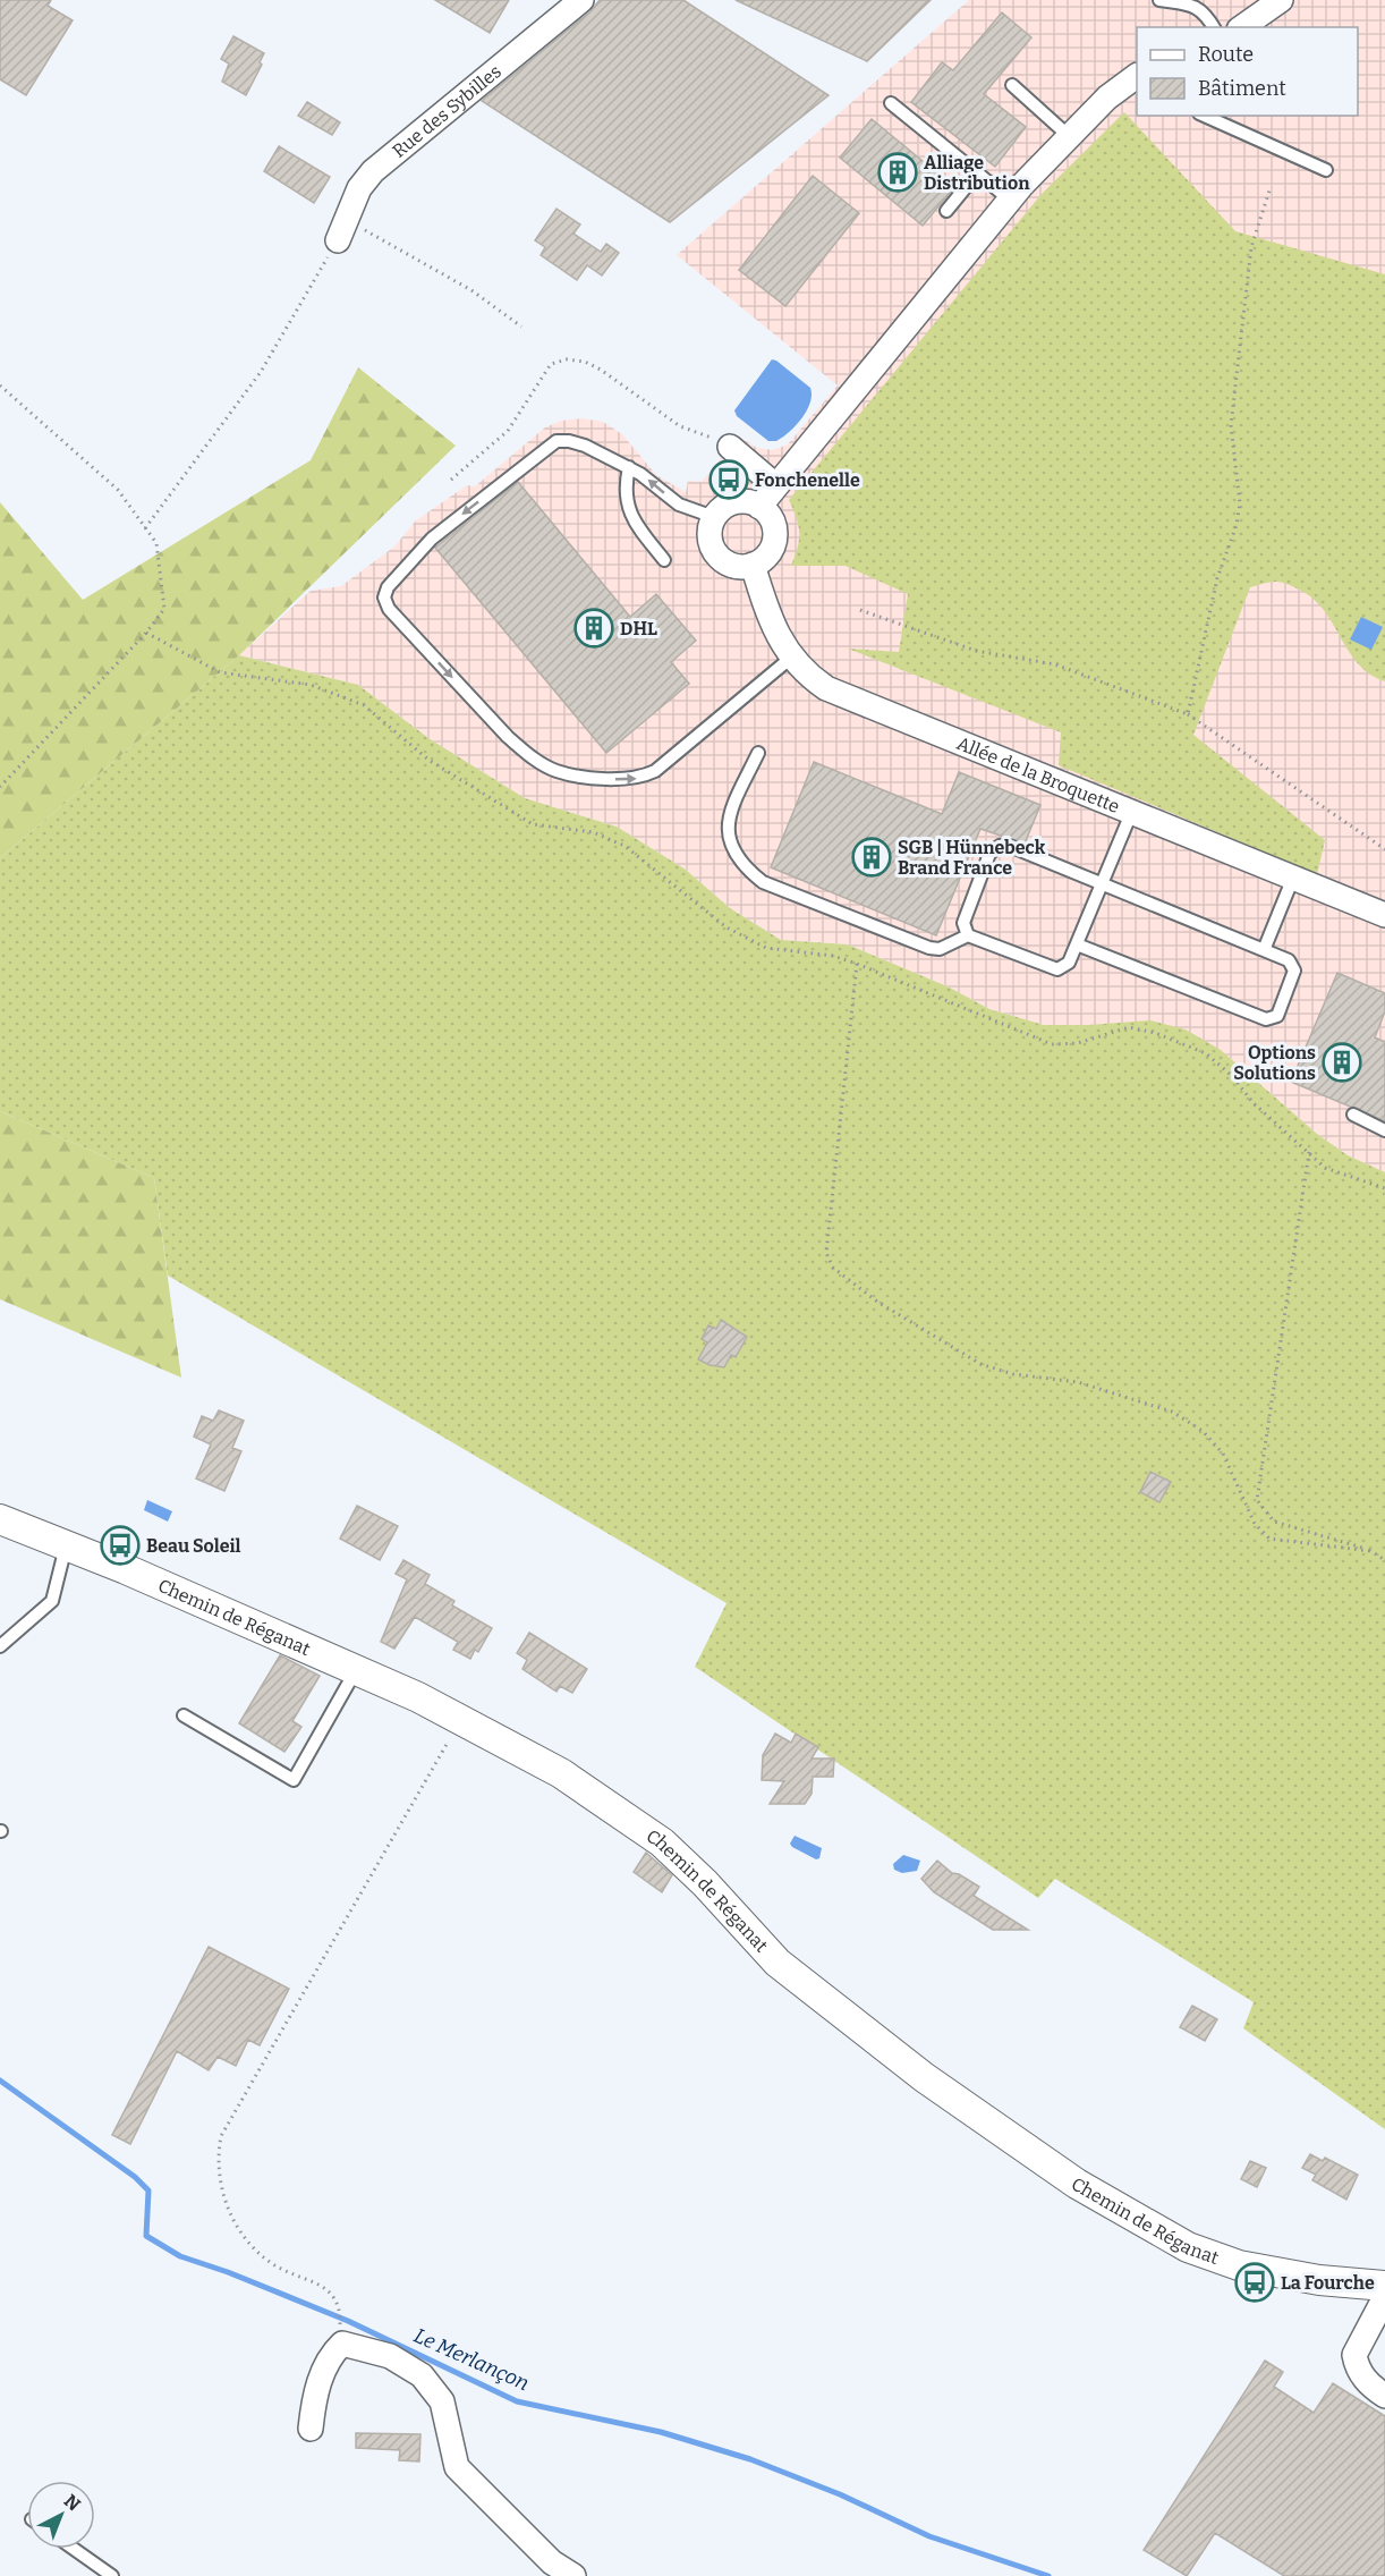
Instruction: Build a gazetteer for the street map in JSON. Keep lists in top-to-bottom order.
{
  "streets": {
    "street": ["Rue des Sybilles", "Allée de la Broquette", "Chemin de Réganat"]
  },
  "water": ["Le Merlançon"],
  "places": {
    "building": [
      "Alliage Distribution",
      "DHL",
      "SGB | Hünnebeck Brand France",
      "Options Solutions"
    ],
    "bus stop": ["Fonchenelle", "Beau Soleil", "La Fourche"]
  },
  "legend": ["Route", "Bâtiment"],
  "north": "top right"
}
